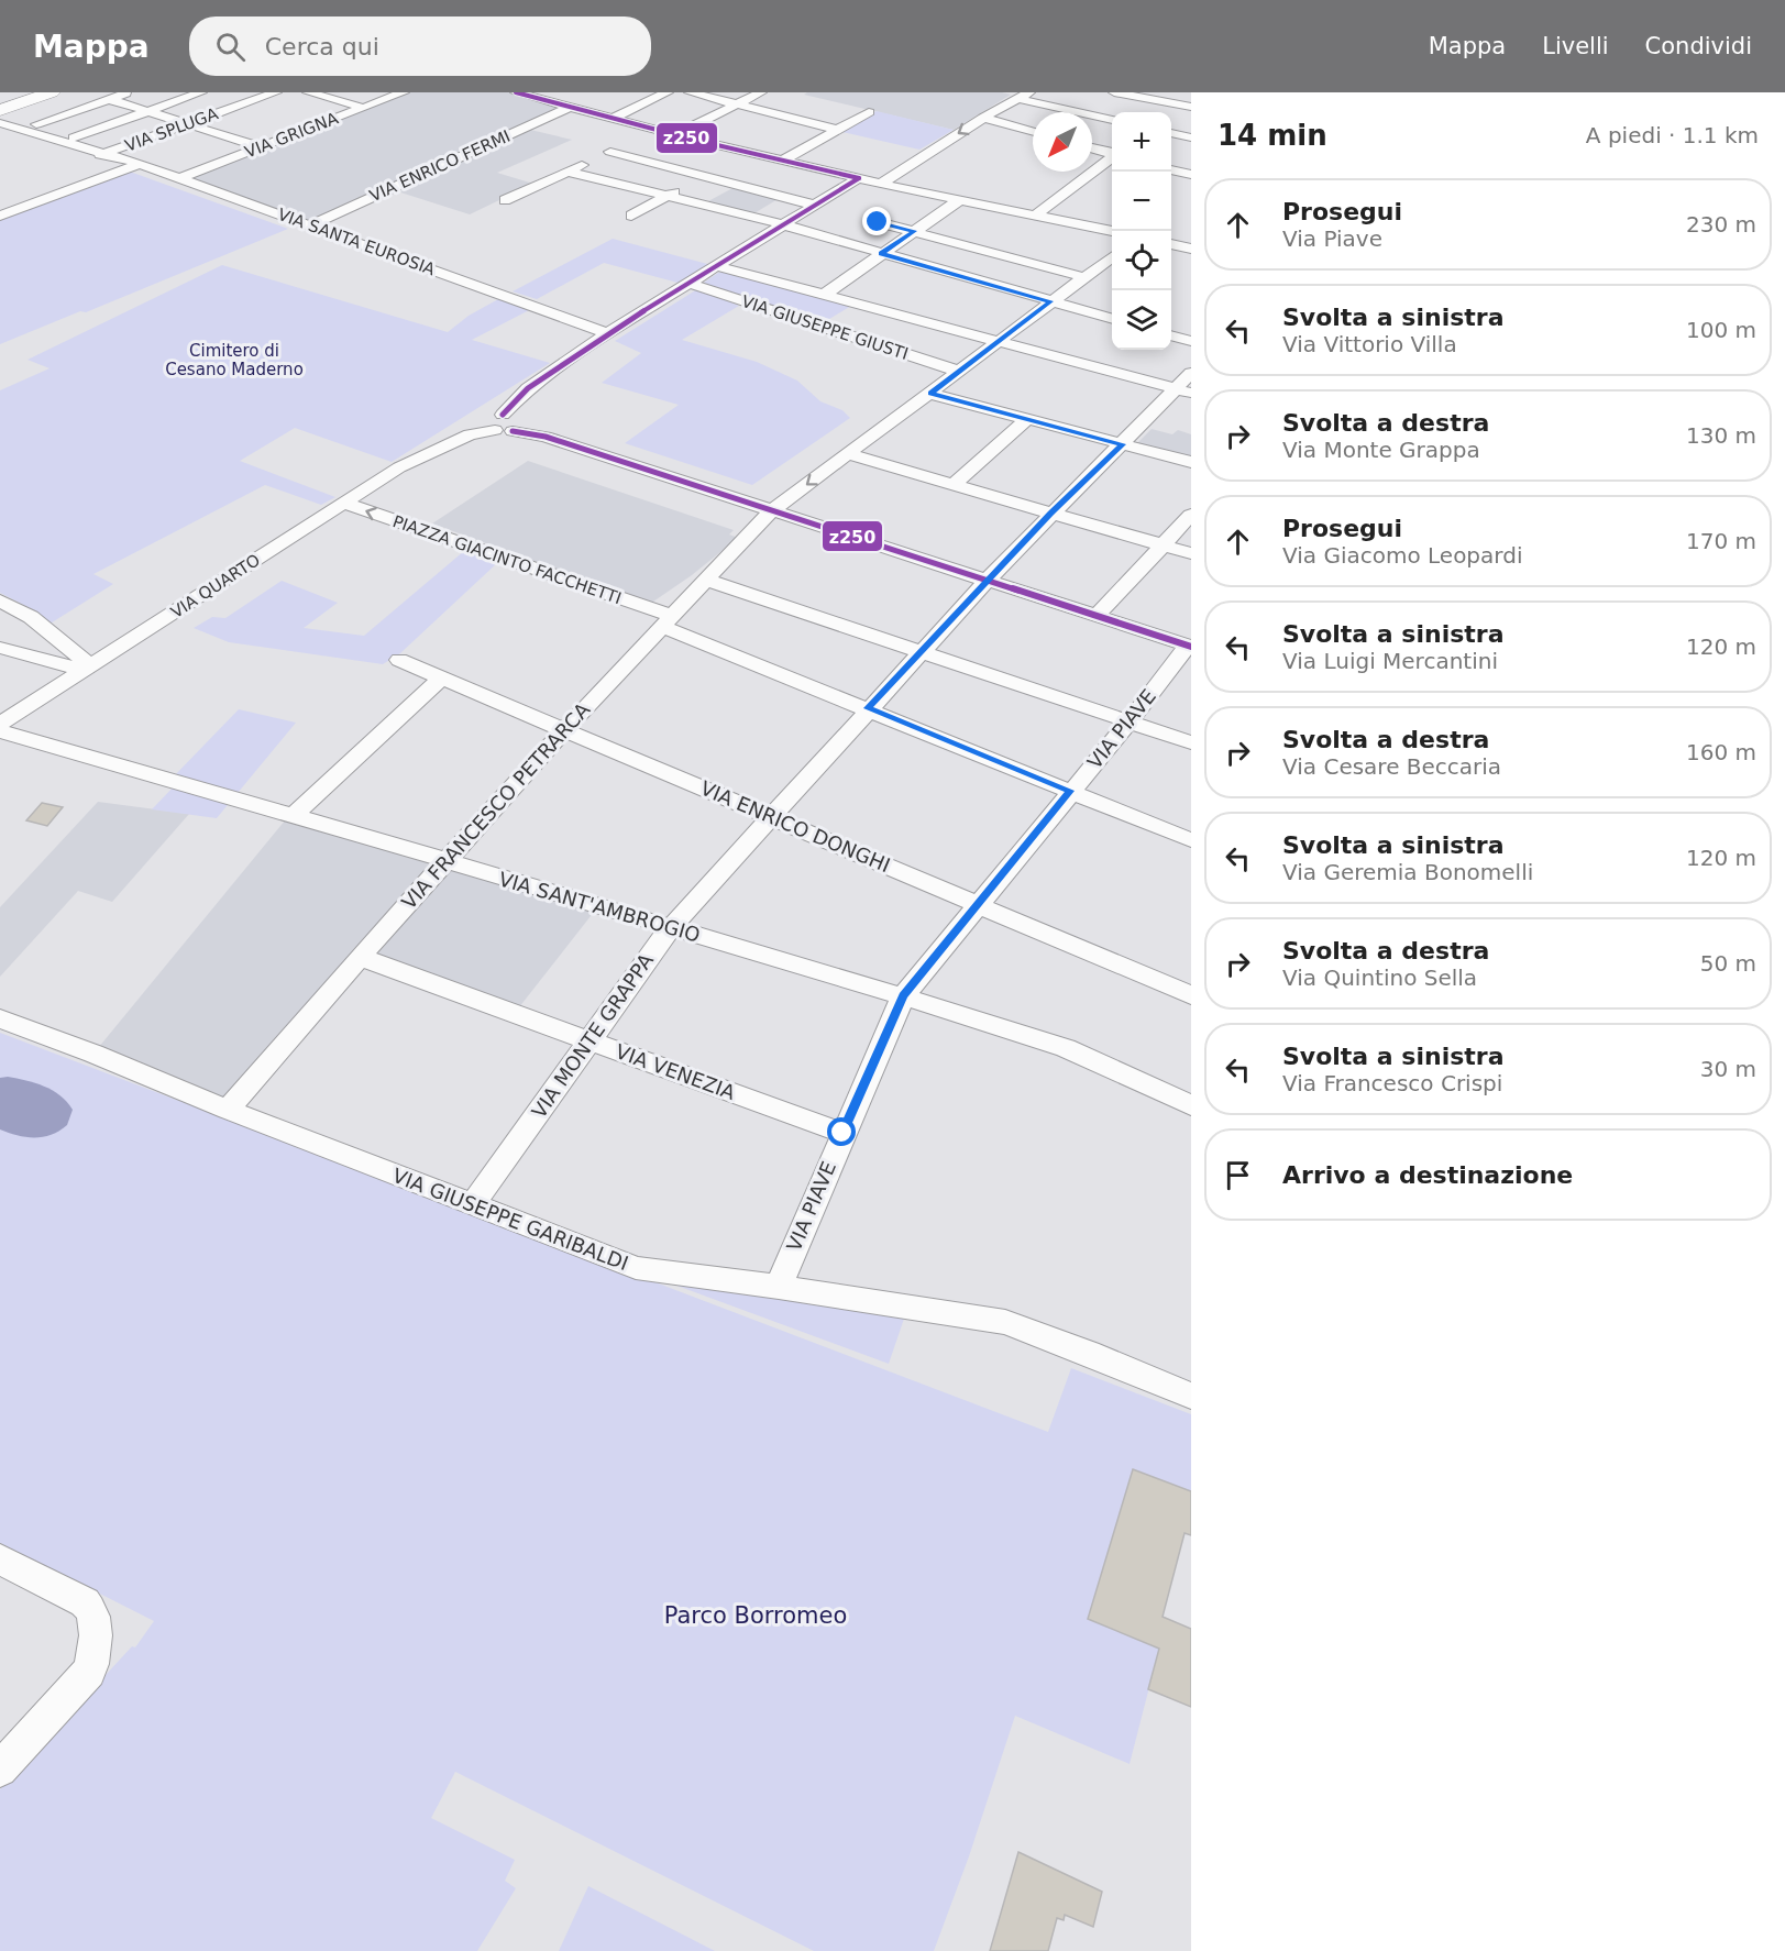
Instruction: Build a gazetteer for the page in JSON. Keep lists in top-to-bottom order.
{
  "streets": {
    "street": [
      "VIA SPLUGA",
      "VIA GRIGNA",
      "VIA ENRICO FERMI",
      "VIA SANTA EUROSIA",
      "VIA GIUSEPPE GIUSTI",
      "PIAZZA GIACINTO FACCHETTI",
      "VIA QUARTO",
      "VIA PIAVE",
      "VIA FRANCESCO PETRARCA",
      "VIA ENRICO DONGHI",
      "VIA SANT'AMBROGIO",
      "VIA MONTE GRAPPA",
      "VIA VENEZIA",
      "VIA GIUSEPPE GARIBALDI"
    ]
  },
  "crossings": [
    ["VIA SPLUGA", "VIA SANTA EUROSIA"],
    ["VIA GRIGNA", "VIA SANTA EUROSIA"],
    ["VIA ENRICO FERMI", "VIA SANTA EUROSIA"],
    ["VIA GIUSEPPE GIUSTI", "VIA FRANCESCO PETRARCA"],
    ["PIAZZA GIACINTO FACCHETTI", "VIA QUARTO"],
    ["PIAZZA GIACINTO FACCHETTI", "VIA PIAVE"],
    ["PIAZZA GIACINTO FACCHETTI", "VIA FRANCESCO PETRARCA"],
    ["PIAZZA GIACINTO FACCHETTI", "VIA MONTE GRAPPA"],
    ["VIA PIAVE", "VIA ENRICO DONGHI"],
    ["VIA PIAVE", "VIA SANT'AMBROGIO"],
    ["VIA PIAVE", "VIA VENEZIA"],
    ["VIA PIAVE", "VIA GIUSEPPE GARIBALDI"],
    ["VIA FRANCESCO PETRARCA", "VIA ENRICO DONGHI"],
    ["VIA FRANCESCO PETRARCA", "VIA SANT'AMBROGIO"],
    ["VIA FRANCESCO PETRARCA", "VIA VENEZIA"],
    ["VIA FRANCESCO PETRARCA", "VIA GIUSEPPE GARIBALDI"],
    ["VIA ENRICO DONGHI", "VIA MONTE GRAPPA"],
    ["VIA SANT'AMBROGIO", "VIA MONTE GRAPPA"],
    ["VIA MONTE GRAPPA", "VIA VENEZIA"],
    ["VIA MONTE GRAPPA", "VIA GIUSEPPE GARIBALDI"]
  ],
  "parks": ["Cimitero di Cesano Maderno", "Parco Borromeo"],
  "lines": ["transit line z250"],
  "north": "bottom left",
  "page": {
    "header": "Mappa",
    "search": "Cerca qui",
    "nav": ["Mappa", "Livelli", "Condividi"],
    "heading": ["14 min", "A piedi · 1.1 km"],
    "map_buttons": ["+", "−"],
    "list": [
      ["Prosegui", "Via Piave", "230 m"],
      ["Svolta a sinistra", "Via Vittorio Villa", "100 m"],
      ["Svolta a destra", "Via Monte Grappa", "130 m"],
      ["Prosegui", "Via Giacomo Leopardi", "170 m"],
      ["Svolta a sinistra", "Via Luigi Mercantini", "120 m"],
      ["Svolta a destra", "Via Cesare Beccaria", "160 m"],
      ["Svolta a sinistra", "Via Geremia Bonomelli", "120 m"],
      ["Svolta a destra", "Via Quintino Sella", "50 m"],
      ["Svolta a sinistra", "Via Francesco Crispi", "30 m"],
      "Arrivo a destinazione"
    ]
  }
}
